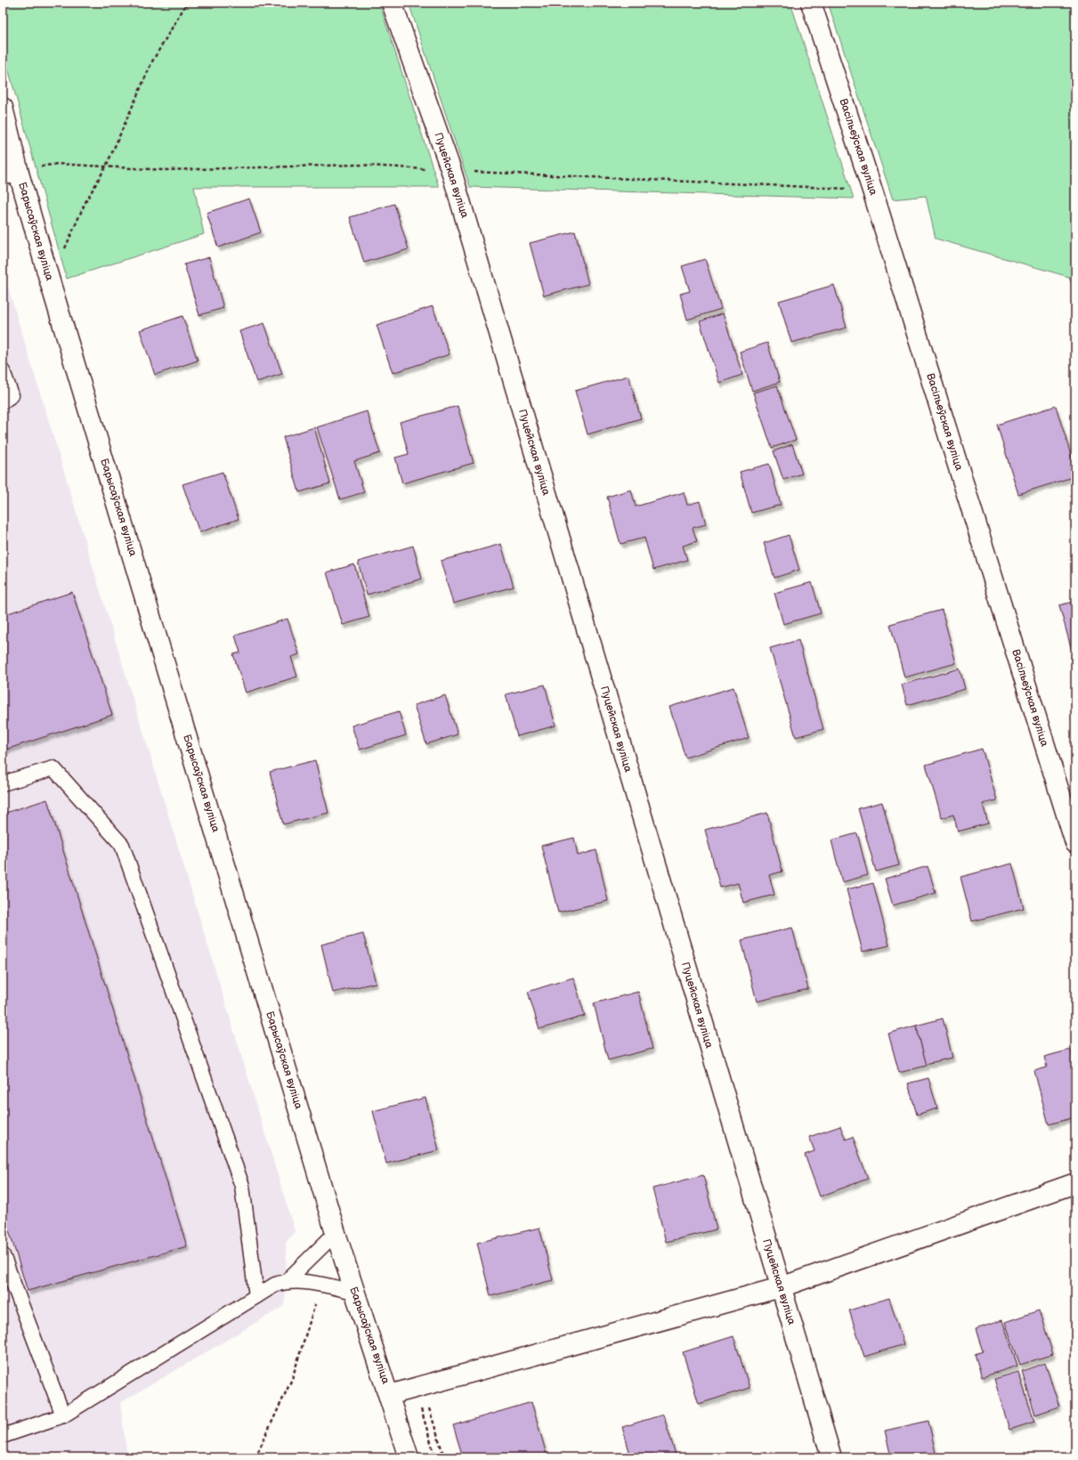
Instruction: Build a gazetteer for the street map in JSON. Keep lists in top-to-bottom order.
{
  "streets": {
    "street": ["Васільеўская вуліца", "Пуцейская вуліца", "Барысаўская вуліца"]
  }
}
